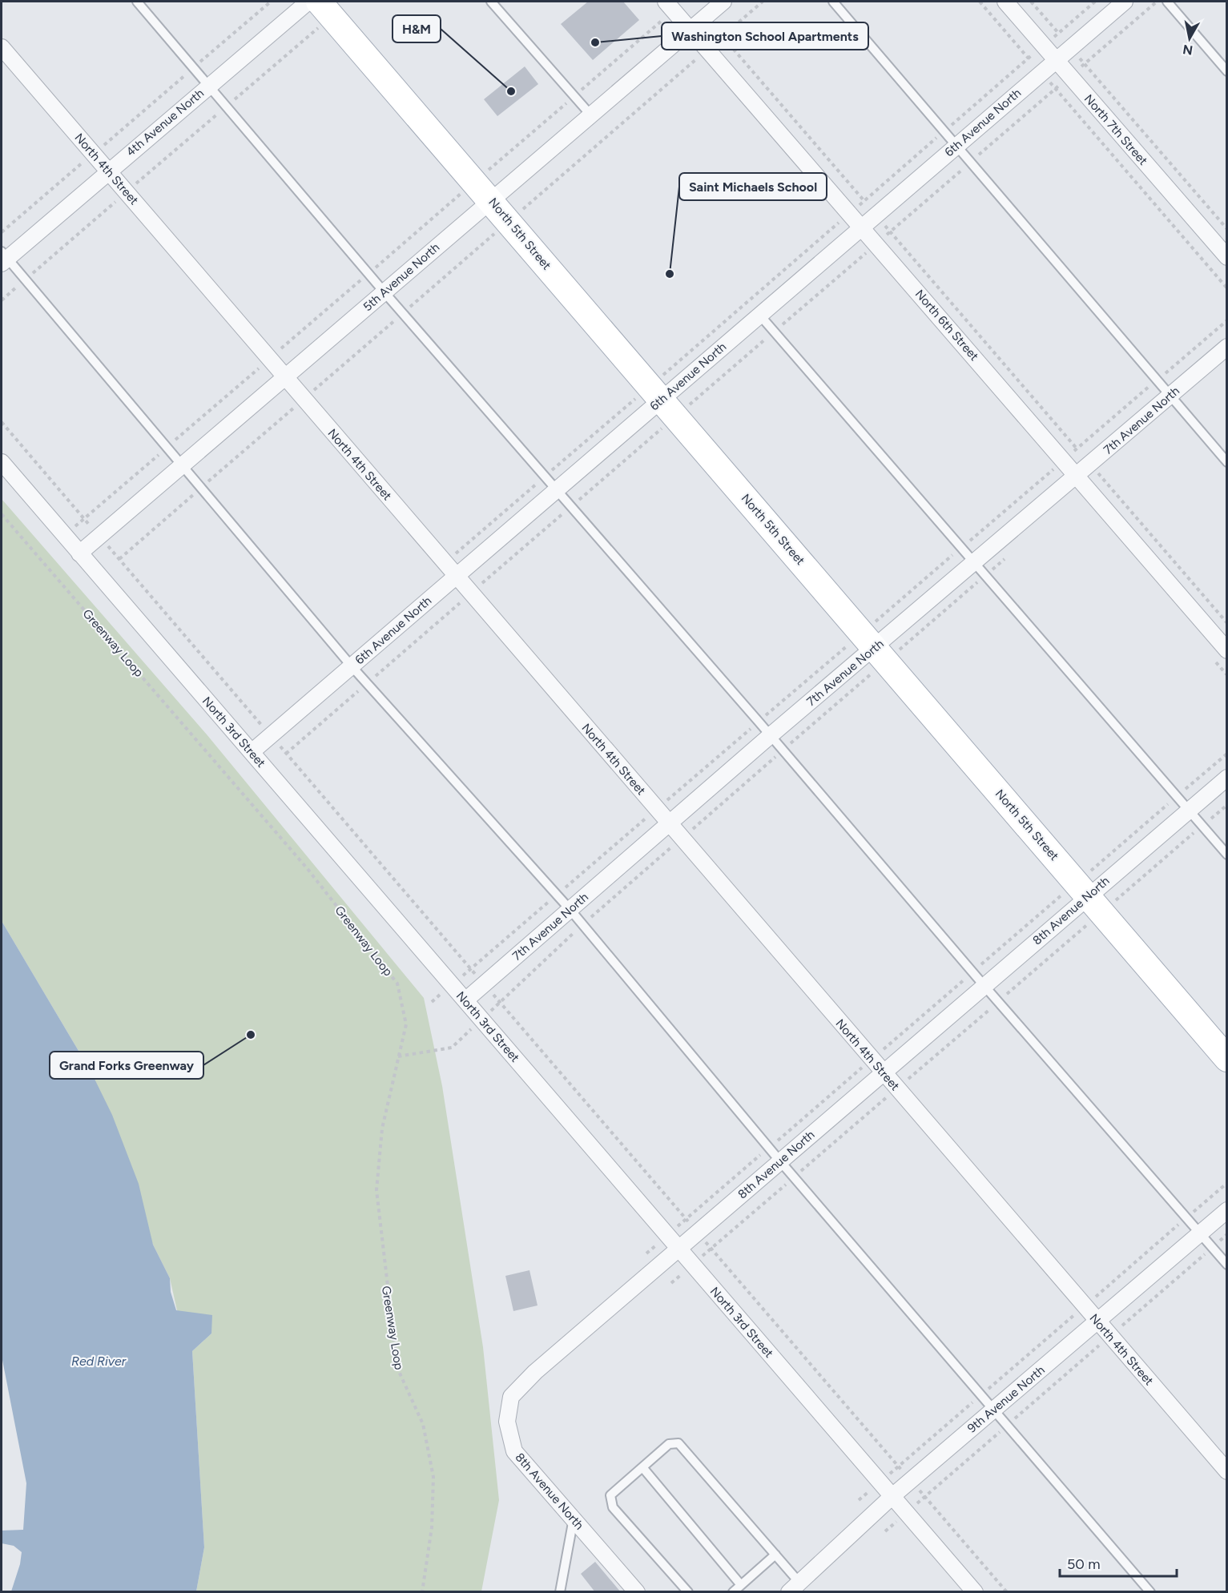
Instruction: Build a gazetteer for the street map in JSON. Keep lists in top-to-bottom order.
{
  "streets": {
    "main road": ["North 5th Street"],
    "street": [
      "4th Avenue North",
      "6th Avenue North",
      "North 7th Street",
      "North 4th Street",
      "5th Avenue North",
      "North 6th Street",
      "7th Avenue North",
      "North 3rd Street",
      "8th Avenue North",
      "9th Avenue North"
    ],
    "path": ["Greenway Loop"]
  },
  "crossings": [
    ["4th Avenue North", "North 4th Street"],
    ["6th Avenue North", "North 7th Street"],
    ["6th Avenue North", "North 4th Street"],
    ["6th Avenue North", "North 5th Street"],
    ["6th Avenue North", "North 6th Street"],
    ["6th Avenue North", "North 3rd Street"],
    ["North 4th Street", "5th Avenue North"],
    ["North 4th Street", "7th Avenue North"],
    ["North 4th Street", "8th Avenue North"],
    ["North 4th Street", "9th Avenue North"],
    ["North 5th Street", "5th Avenue North"],
    ["North 5th Street", "7th Avenue North"],
    ["North 5th Street", "8th Avenue North"],
    ["5th Avenue North", "North 6th Street"],
    ["5th Avenue North", "North 3rd Street"],
    ["North 6th Street", "7th Avenue North"],
    ["7th Avenue North", "North 3rd Street"],
    ["North 3rd Street", "8th Avenue North"],
    ["North 3rd Street", "9th Avenue North"]
  ],
  "water": ["Red River"],
  "places": [
    "Washington School Apartments",
    "H&M",
    "Saint Michaels School",
    "Grand Forks Greenway"
  ],
  "scale_bar": "50 m",
  "north": "bottom"
}
